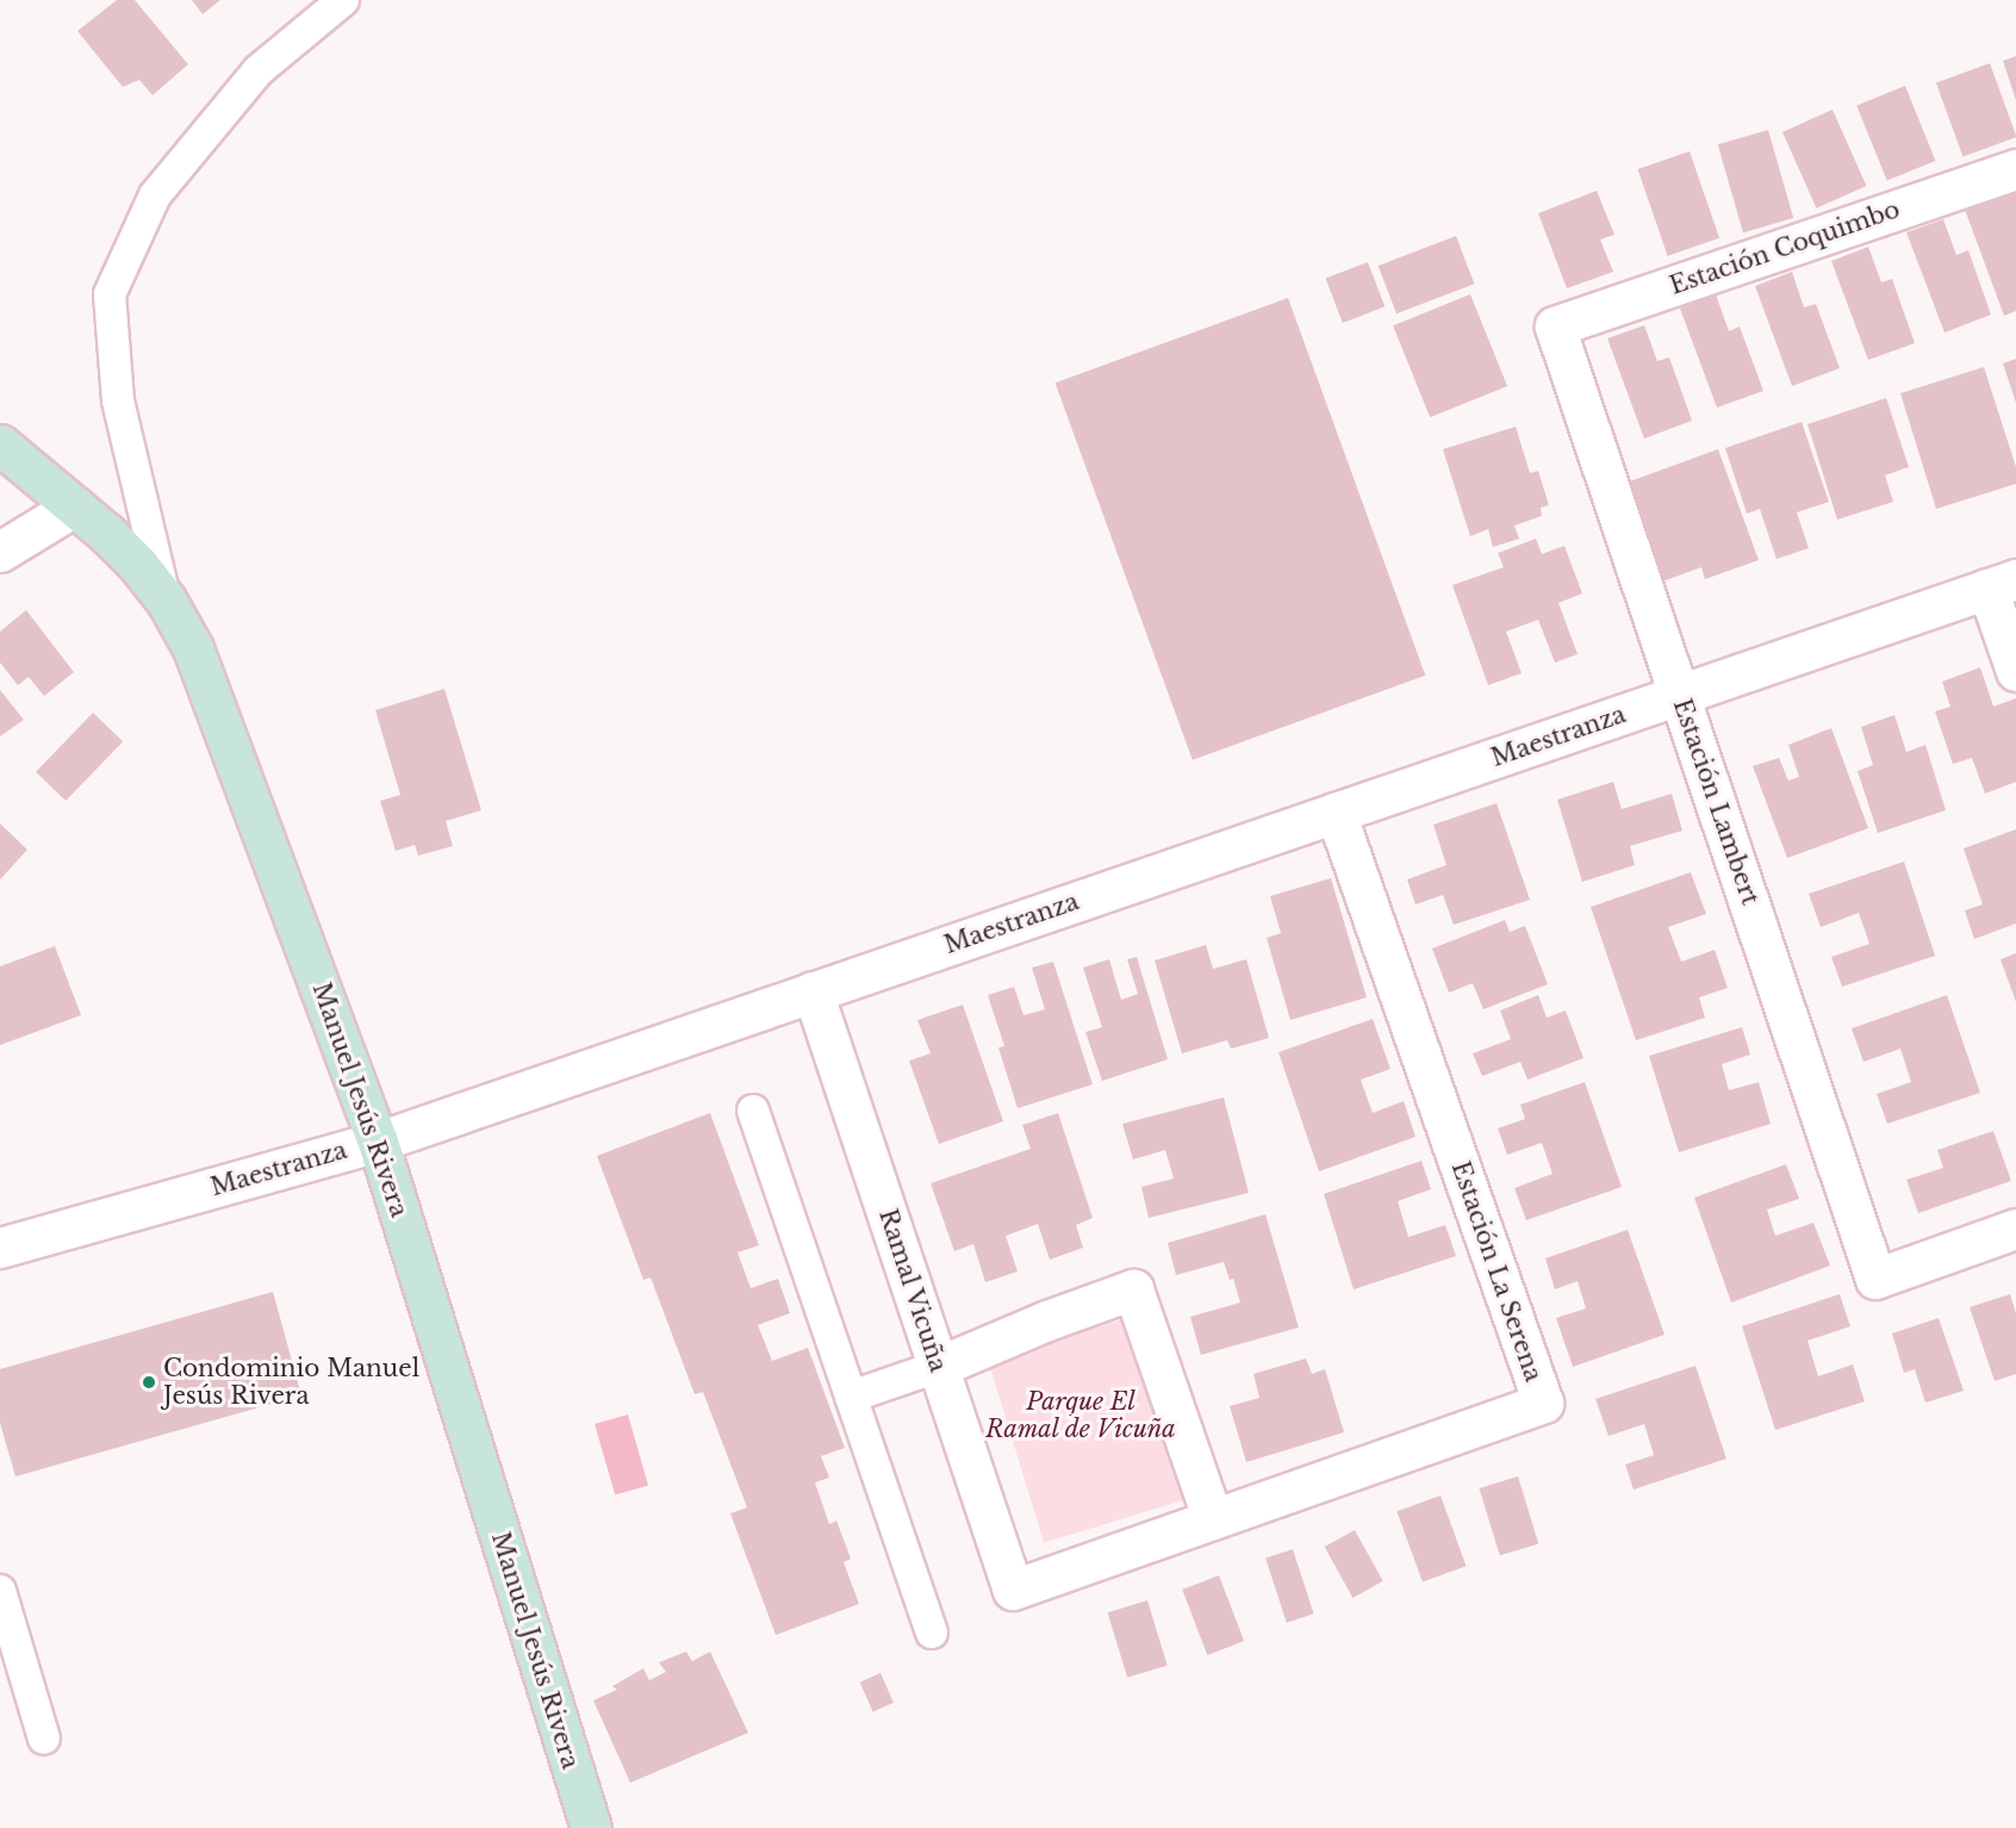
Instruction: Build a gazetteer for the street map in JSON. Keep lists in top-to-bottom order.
{
  "streets": {
    "main road": ["Manuel Jesús Rivera"],
    "street": [
      "Estación Coquimbo",
      "Maestranza",
      "Estación Lambert",
      "Estación La Serena",
      "Ramal Vicuña"
    ]
  },
  "crossings": [
    ["Estación Coquimbo", "Estación Lambert"],
    ["Maestranza", "Estación Lambert"],
    ["Maestranza", "Manuel Jesús Rivera"],
    ["Maestranza", "Estación La Serena"],
    ["Maestranza", "Ramal Vicuña"],
    ["Estación La Serena", "Ramal Vicuña"]
  ],
  "parks": ["Parque El Ramal de Vicuña"],
  "places": ["Condominio Manuel Jesús Rivera"]
}
